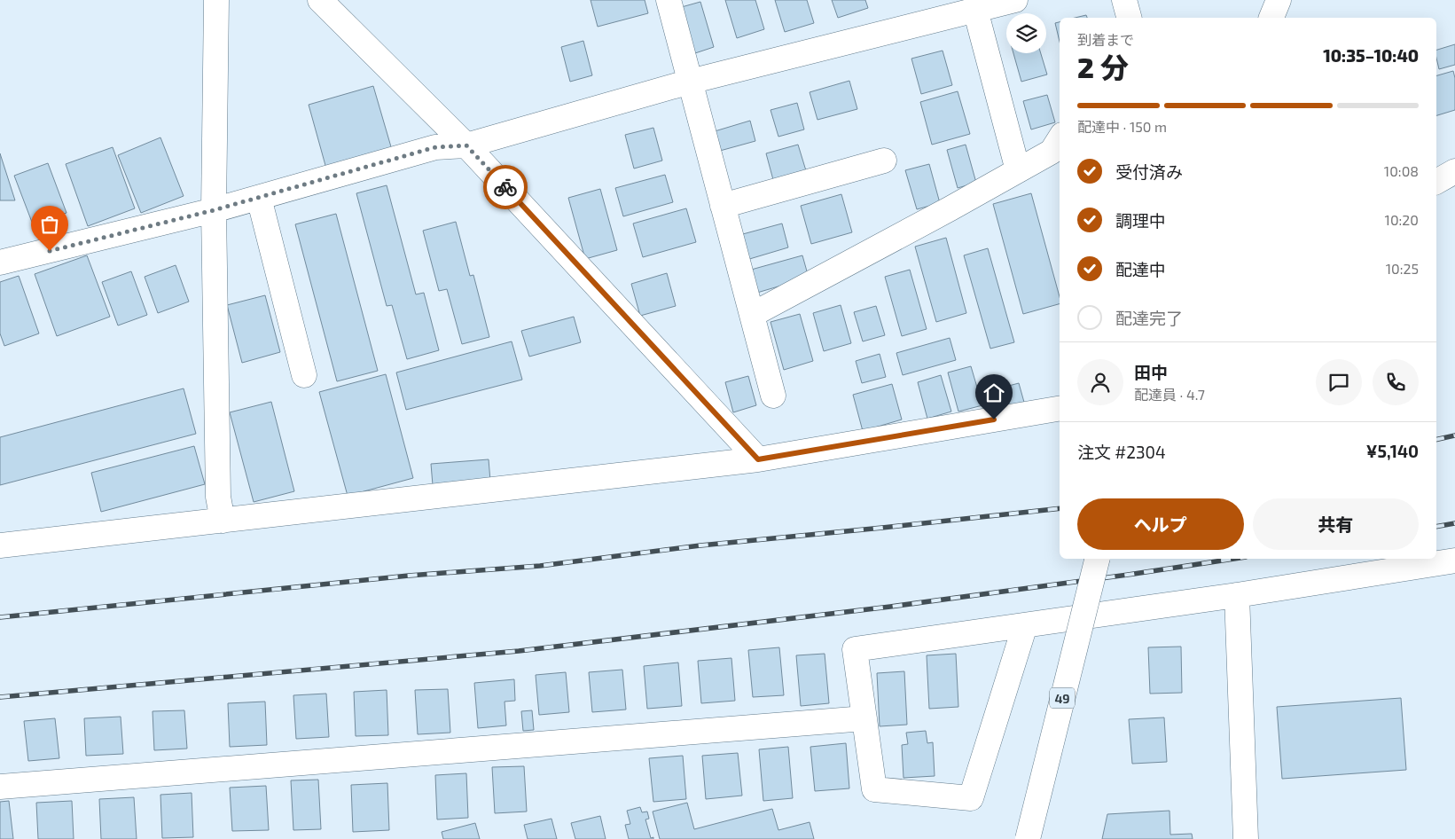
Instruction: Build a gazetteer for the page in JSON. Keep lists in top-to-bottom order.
{
  "streets": {
    "main road": ["49"]
  },
  "page": {
    "heading": ["2 分", "到着まで", "10:35–10:40"],
    "panel": [
      "田中",
      "配達員 · 4.7",
      "注文 #2304",
      "¥5,140"
    ],
    "bar": "配達中 · 150 m",
    "list": [
      ["受付済み", "10:08"],
      ["調理中", "10:20"],
      ["配達中", "10:25"],
      "配達完了"
    ],
    "buttons": ["ヘルプ", "共有"]
  }
}
